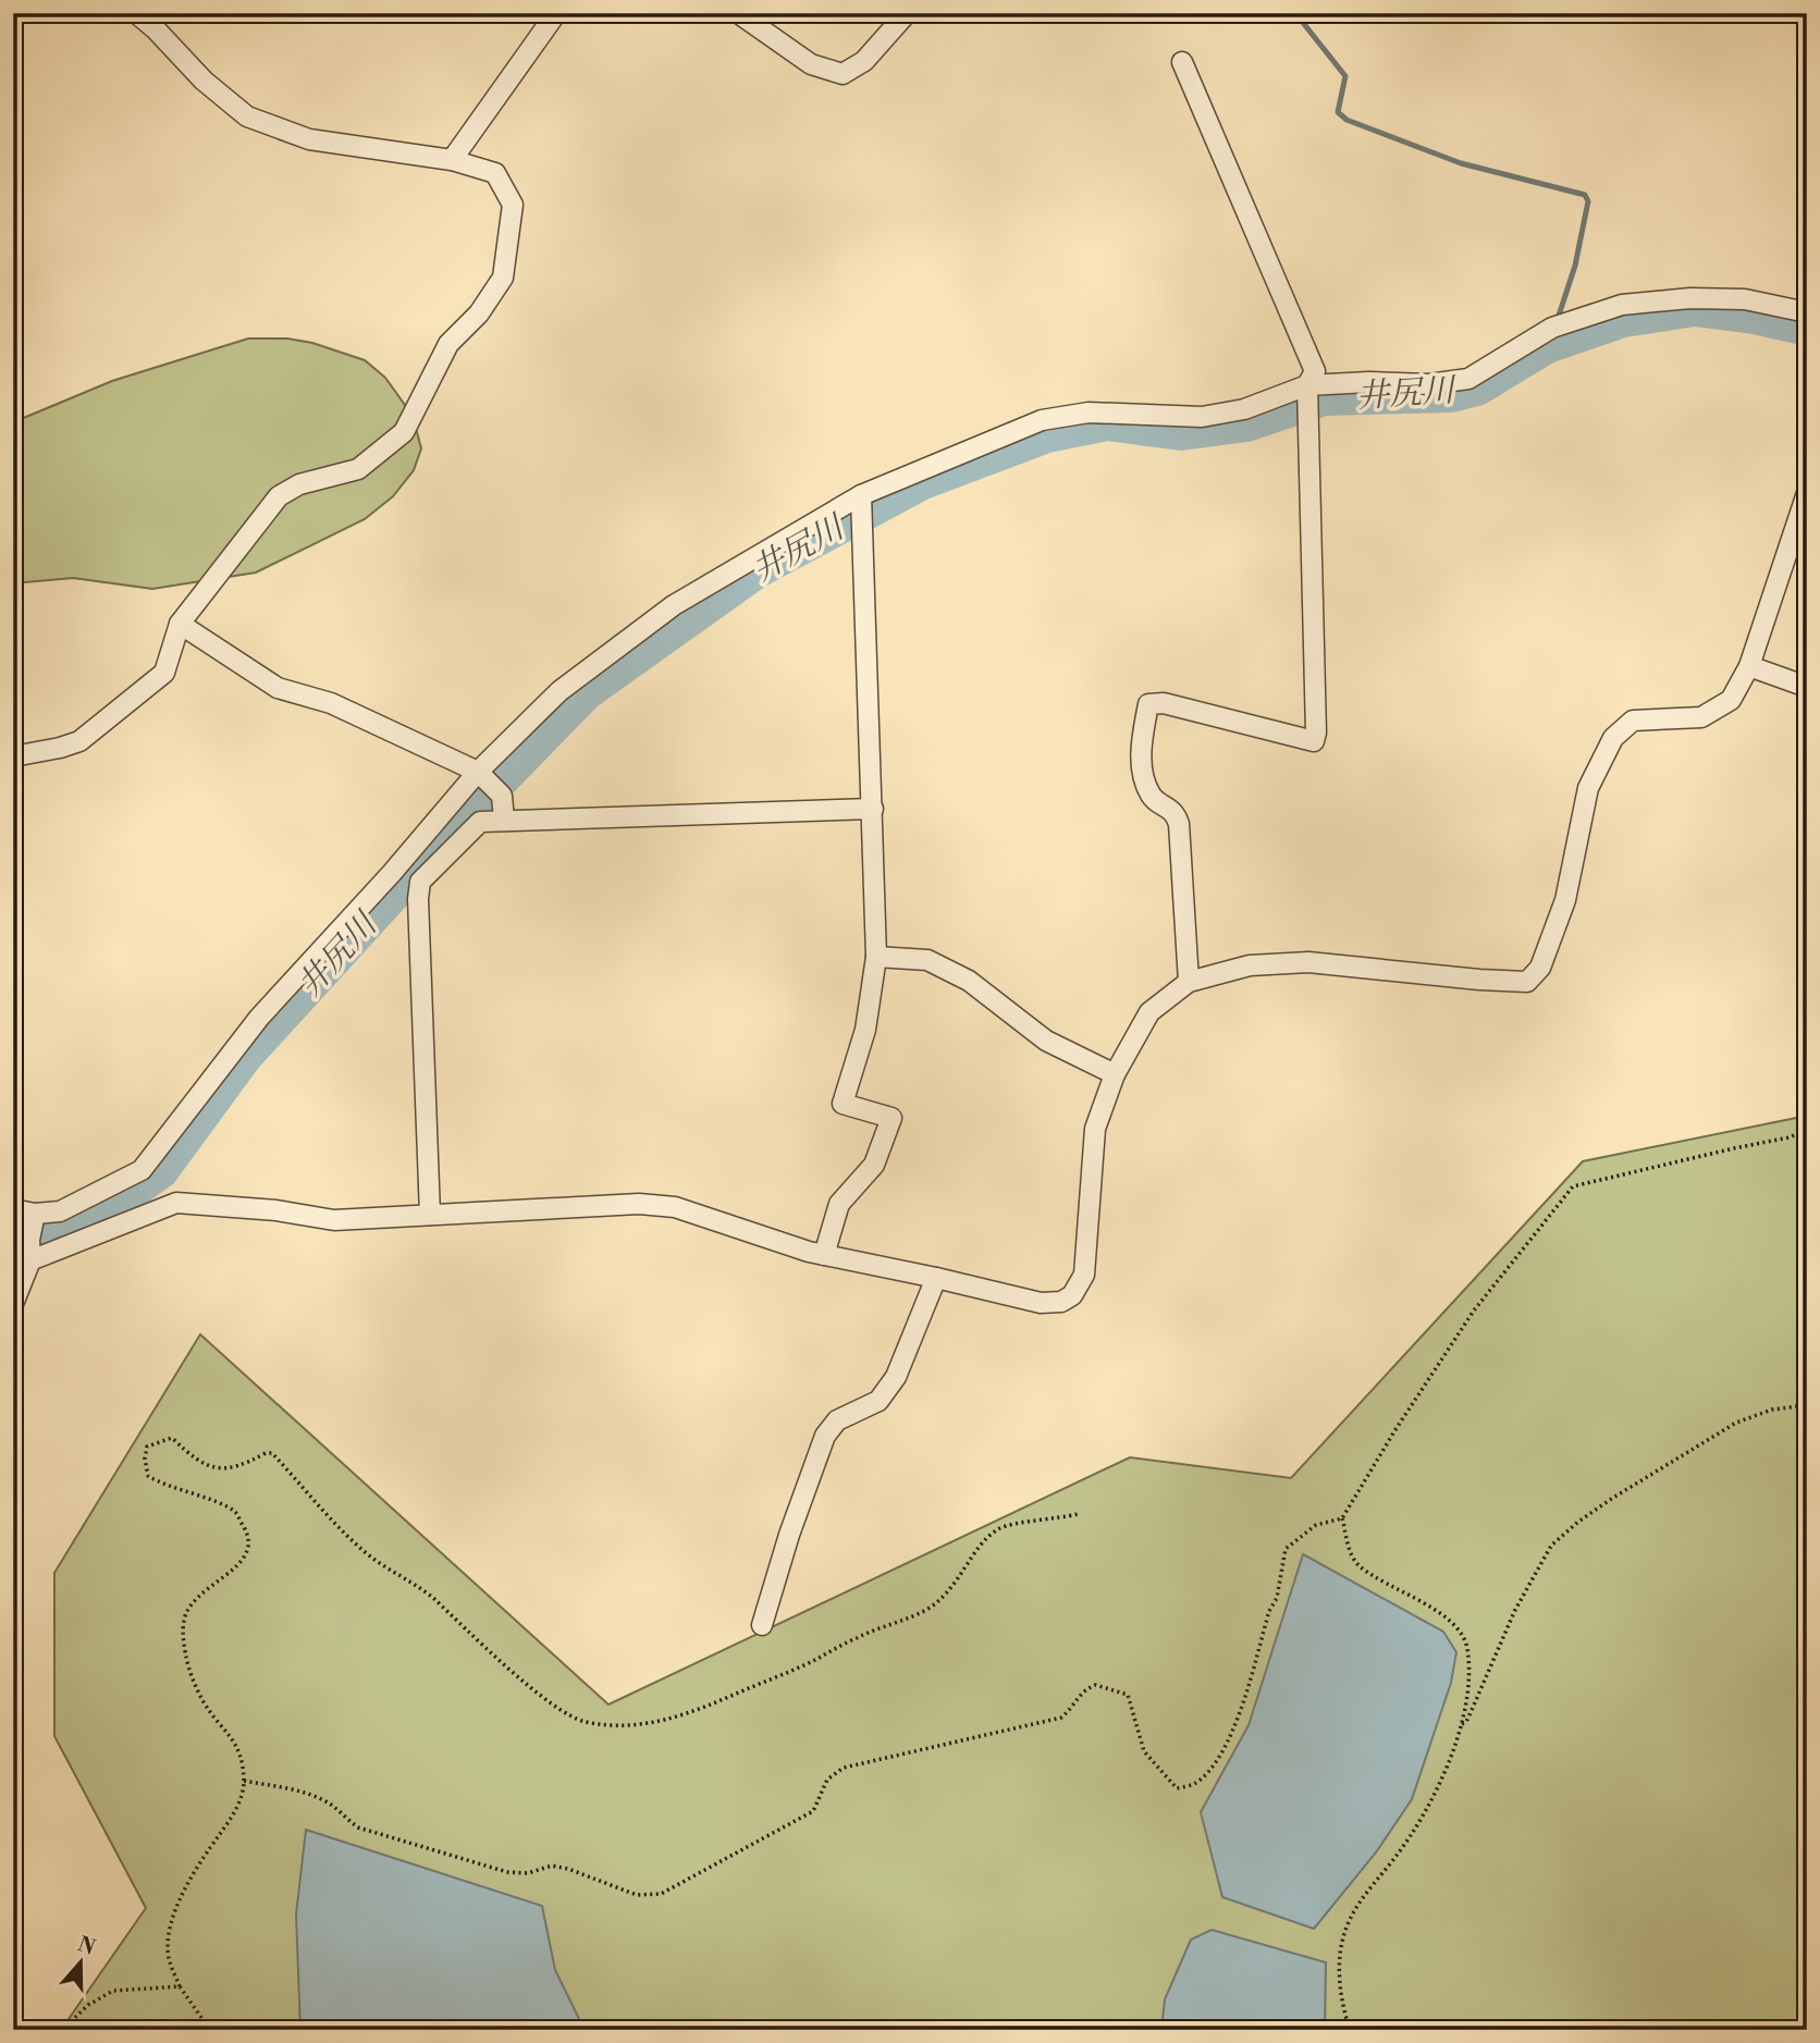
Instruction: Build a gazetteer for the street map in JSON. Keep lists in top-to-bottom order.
{
  "water": ["井尻川"],
  "north": "top"
}
